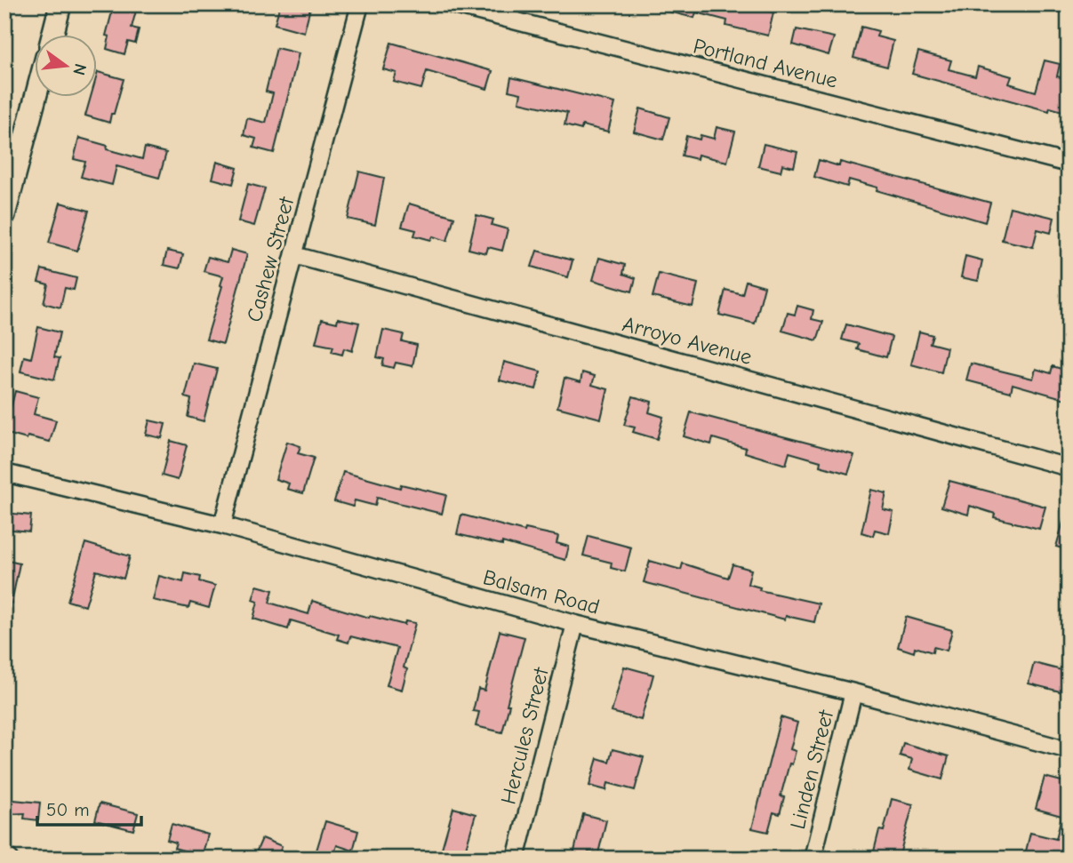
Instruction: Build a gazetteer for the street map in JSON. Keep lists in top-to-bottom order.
{
  "streets": {
    "street": [
      "Portland Avenue",
      "Cashew Street",
      "Arroyo Avenue",
      "Balsam Road",
      "Hercules Street",
      "Linden Street"
    ]
  },
  "crossings": [
    ["Cashew Street", "Arroyo Avenue"],
    ["Cashew Street", "Balsam Road"],
    ["Balsam Road", "Hercules Street"],
    ["Balsam Road", "Linden Street"]
  ],
  "scale_bar": "50 m",
  "north": "right"
}
